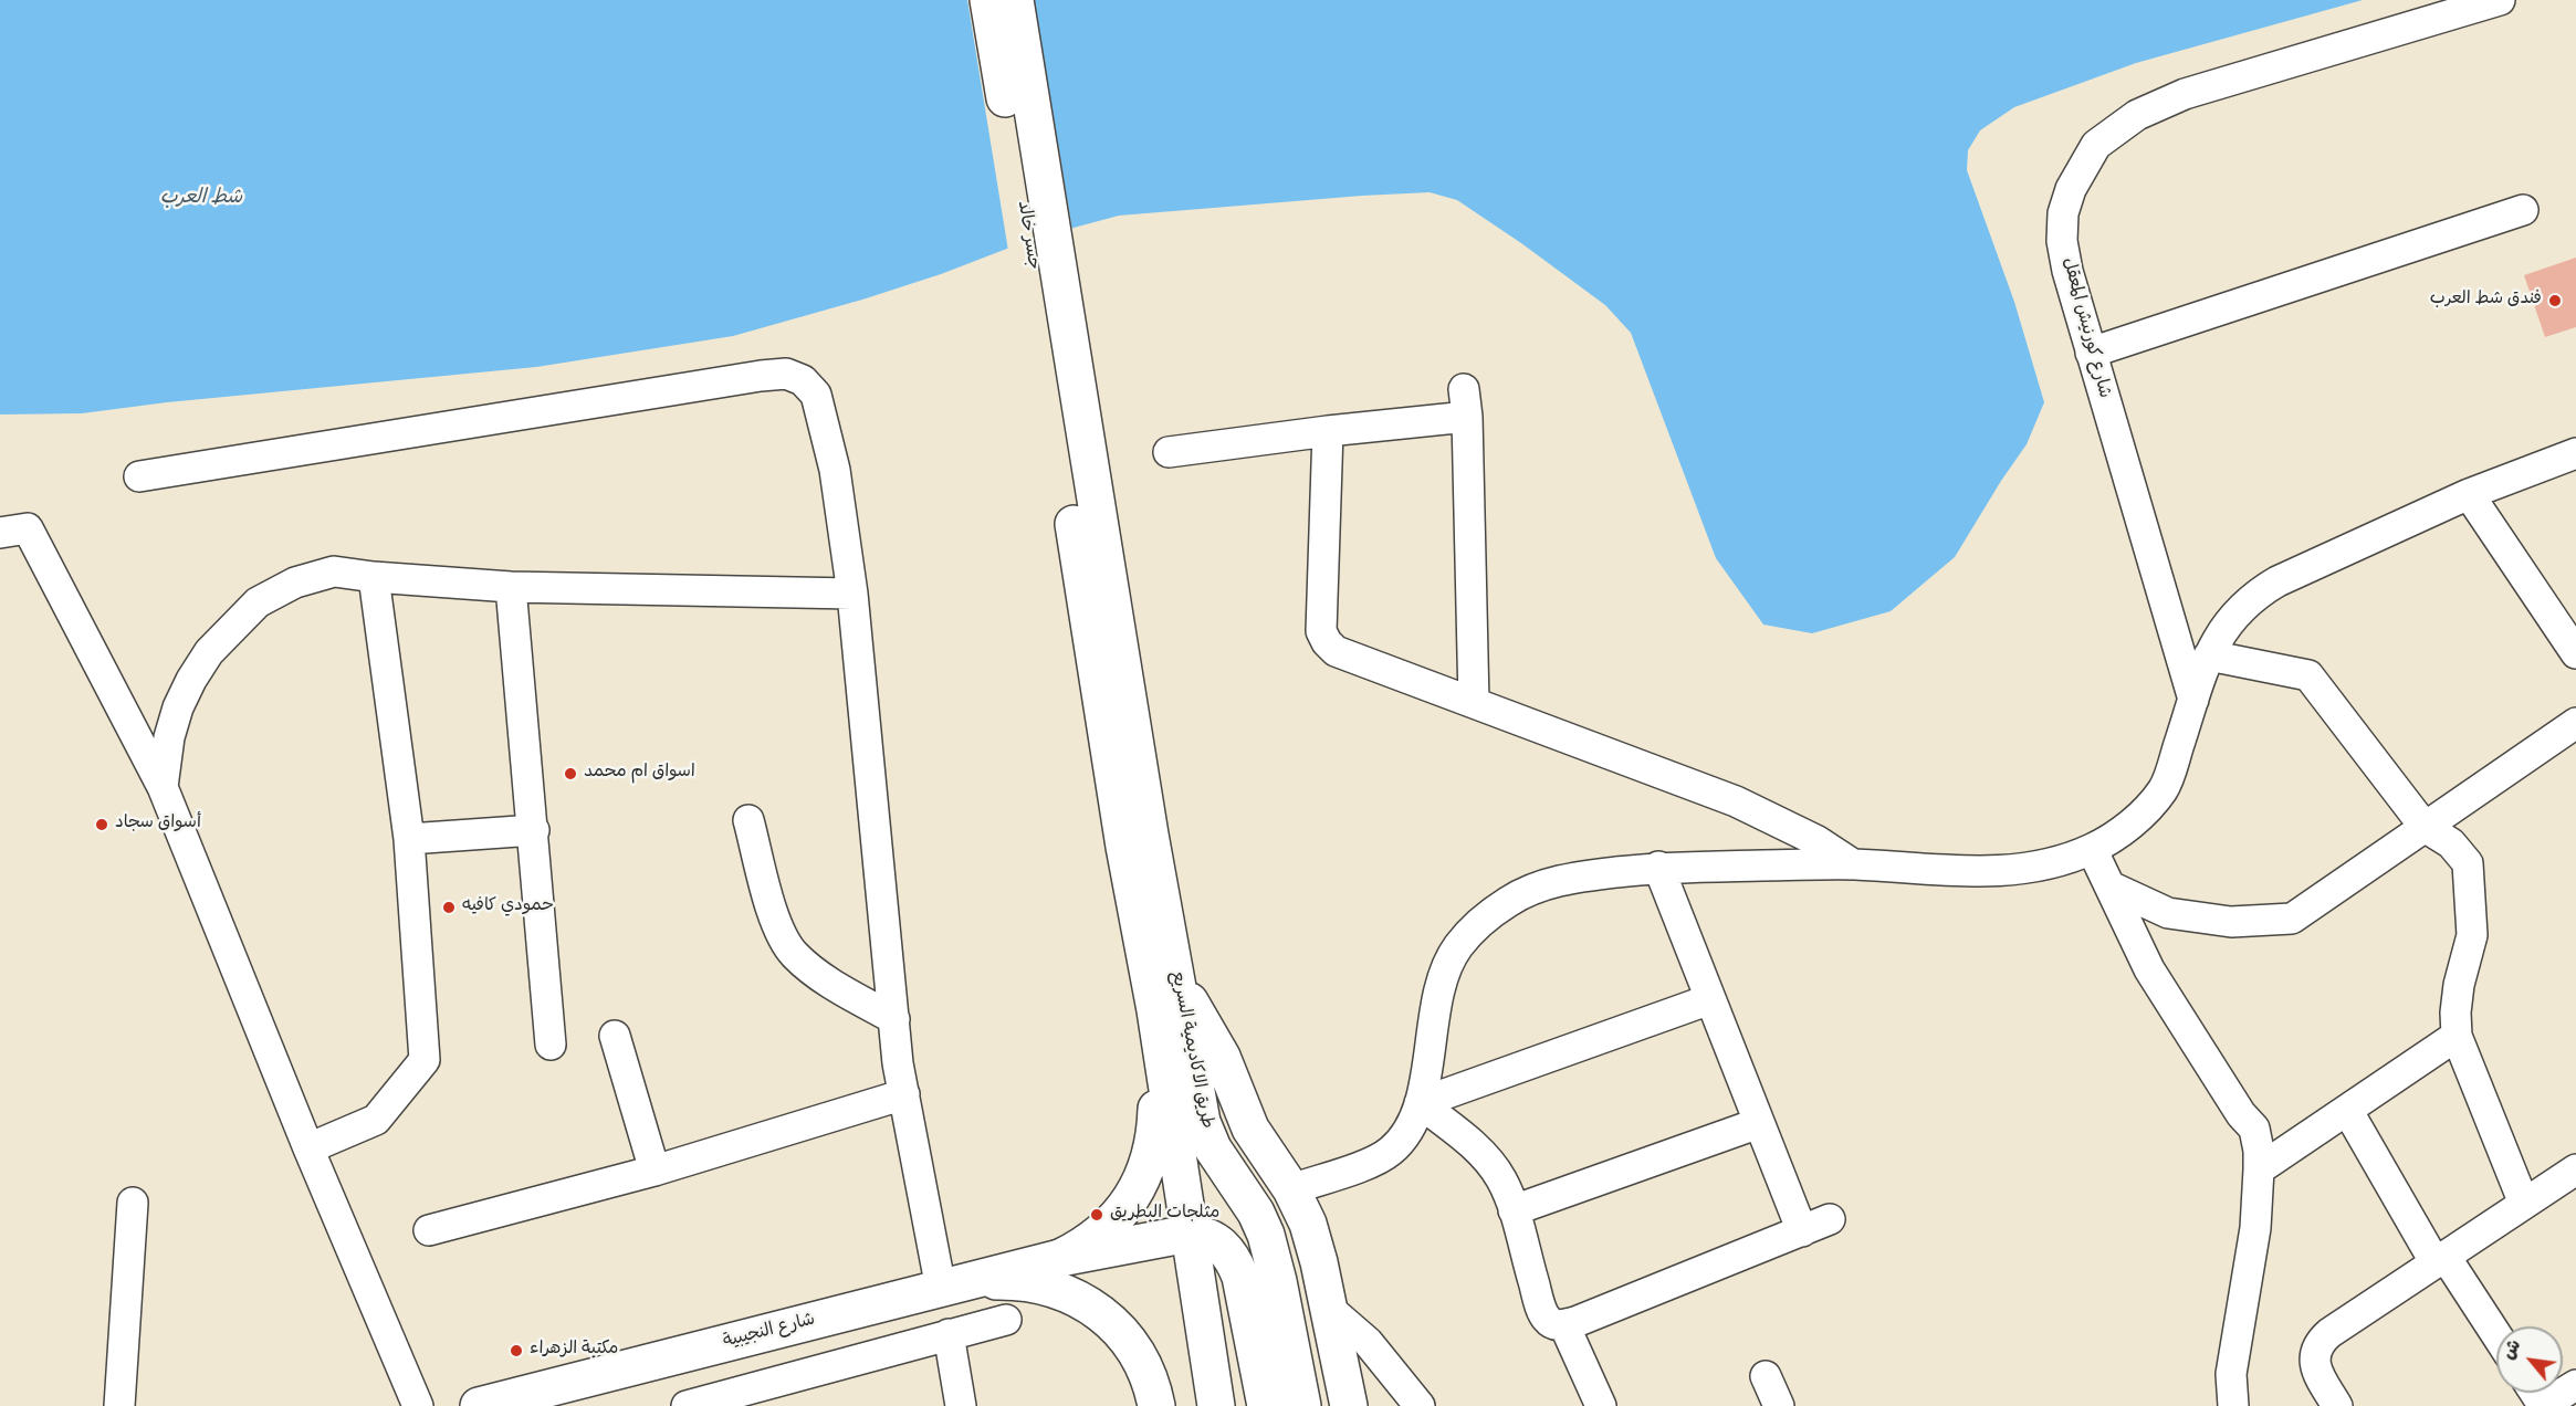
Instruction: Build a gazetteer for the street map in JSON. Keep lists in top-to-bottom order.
{
  "streets": {
    "main road": ["جسر خالد", "طريق الاكاديمية السريع", "شارع النجيبية"],
    "street": ["شارع كورنيش المعقل"]
  },
  "water": ["شط العرب"],
  "places": [
    "فندق شط العرب",
    "اسواق ام محمد",
    "أسواق سجاد",
    "حمودي كافيه",
    "مثلجات البطريق",
    "مكتبة الزهراء"
  ],
  "north": "top left"
}
